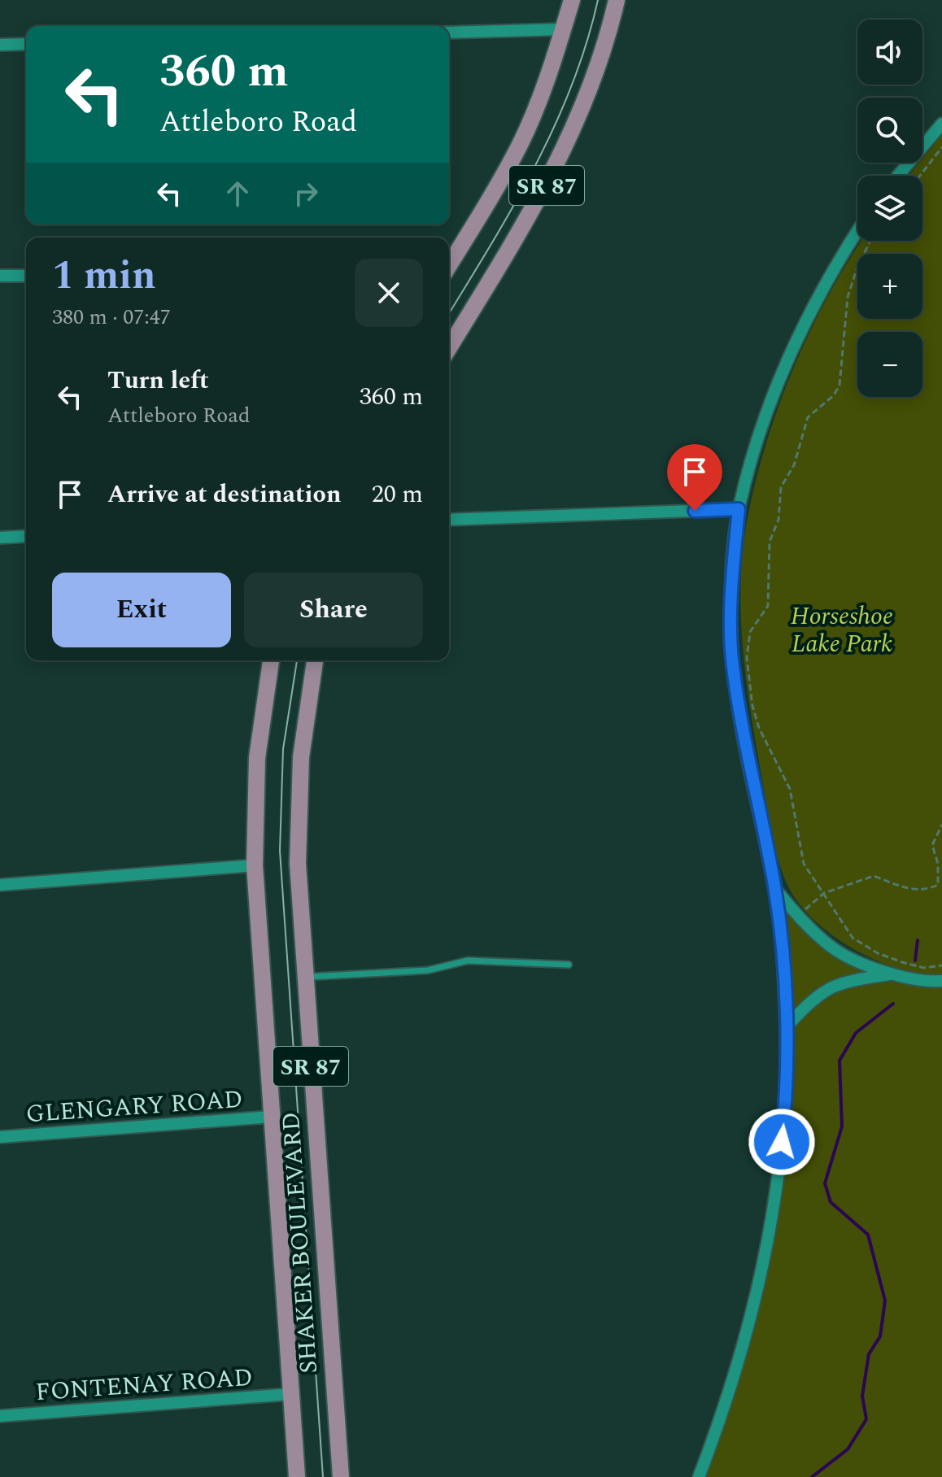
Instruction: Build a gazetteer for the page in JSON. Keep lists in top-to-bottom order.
{
  "streets": {
    "main road": ["SR 87", "SHAKER BOULEVARD"],
    "street": ["GLENGARY ROAD", "FONTENAY ROAD"]
  },
  "crossings": [
    ["GLENGARY ROAD", "SHAKER BOULEVARD"],
    ["SHAKER BOULEVARD", "FONTENAY ROAD"]
  ],
  "parks": ["Horseshoe Lake Park"],
  "page": {
    "map_buttons": ["+", "−"],
    "turn": ["360 m", "Attleboro Road"],
    "heading": ["1 min", "380 m · 07:47"],
    "list": [
      {
        "name": "Turn left",
        "note": "Attleboro Road",
        "value": "360 m"
      },
      {
        "name": "Arrive at destination",
        "value": "20 m"
      }
    ],
    "buttons": ["Exit", "Share"]
  }
}
